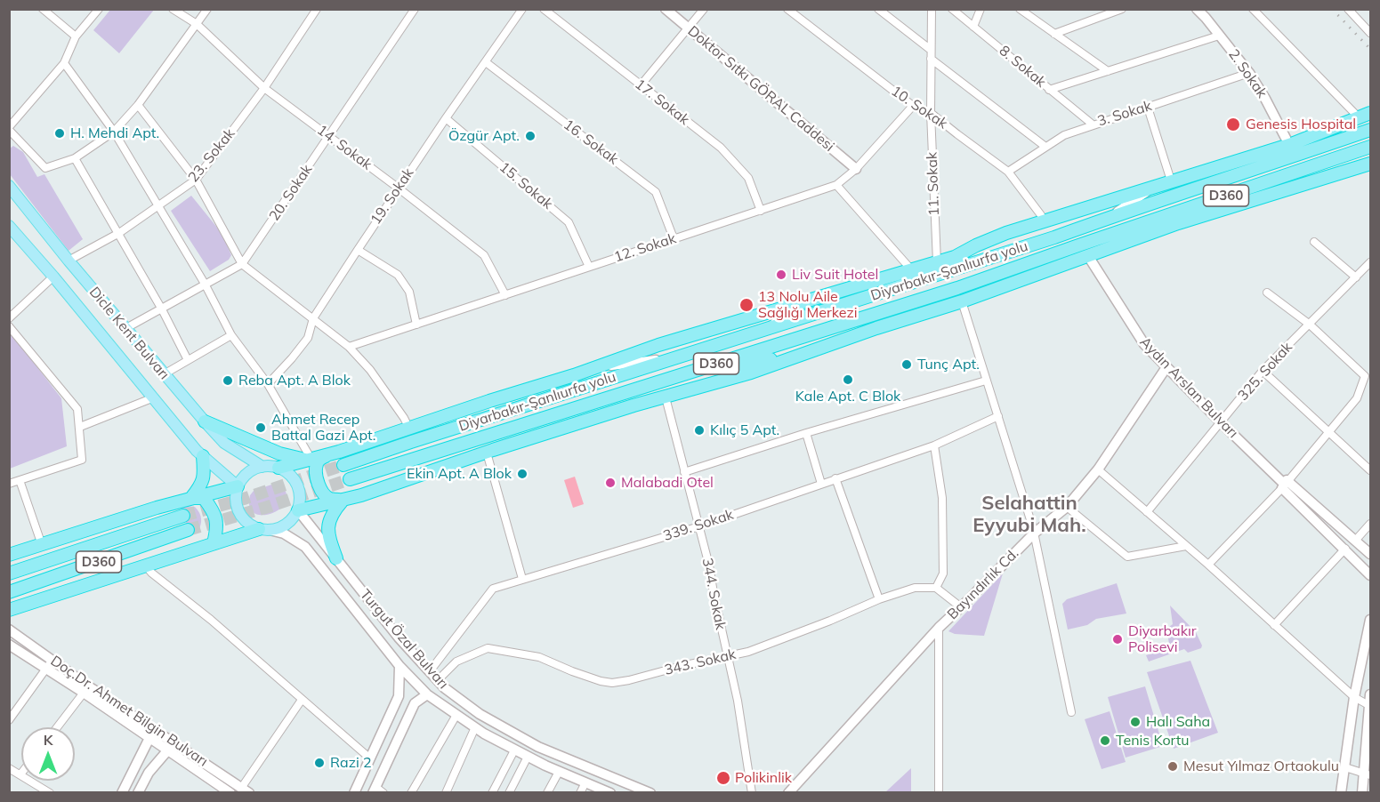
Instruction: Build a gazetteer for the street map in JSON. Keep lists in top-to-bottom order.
{
  "streets": {
    "highway": ["D360", "Diyarbakır-Şanlıurfa yolu"],
    "main road": ["Dicle Kent Bulvarı"],
    "street": [
      "8. Sokak",
      "2. Sokak",
      "Doktor Sıtkı GÖRAL Caddesi",
      "17. Sokak",
      "10. Sokak",
      "3. Sokak",
      "16. Sokak",
      "14. Sokak",
      "23. Sokak",
      "11. Sokak",
      "15. Sokak",
      "20. Sokak",
      "19. Sokak",
      "12. Sokak",
      "325. Sokak",
      "Aydın Arslan Bulvarı",
      "339. Sokak",
      "Bayındırlık Cd.",
      "344. Sokak",
      "Turgut Özal Bulvarı",
      "343. Sokak",
      "Doç.Dr. Ahmet Bilgin Bulvarı"
    ]
  },
  "crossings": [
    ["8. Sokak", "3. Sokak"],
    ["2. Sokak", "3. Sokak"],
    ["Doktor Sıtkı GÖRAL Caddesi", "12. Sokak"],
    ["17. Sokak", "12. Sokak"],
    ["10. Sokak", "3. Sokak"],
    ["10. Sokak", "11. Sokak"],
    ["10. Sokak", "12. Sokak"],
    ["16. Sokak", "19. Sokak"],
    ["16. Sokak", "12. Sokak"],
    ["14. Sokak", "23. Sokak"],
    ["14. Sokak", "20. Sokak"],
    ["14. Sokak", "19. Sokak"],
    ["14. Sokak", "12. Sokak"],
    ["23. Sokak", "Dicle Kent Bulvarı"],
    ["15. Sokak", "19. Sokak"],
    ["15. Sokak", "12. Sokak"],
    ["20. Sokak", "Dicle Kent Bulvarı"],
    ["D360", "Aydın Arslan Bulvarı"],
    ["Dicle Kent Bulvarı", "Turgut Özal Bulvarı"],
    ["325. Sokak", "Aydın Arslan Bulvarı"],
    ["Aydın Arslan Bulvarı", "Bayındırlık Cd."],
    ["339. Sokak", "344. Sokak"],
    ["339. Sokak", "Turgut Özal Bulvarı"],
    ["344. Sokak", "343. Sokak"],
    ["Turgut Özal Bulvarı", "343. Sokak"]
  ],
  "districts": ["Selahattin Eyyubi Mah."],
  "places": [
    "Genesis Hospital",
    "H. Mehdi Apt.",
    "Özgür Apt.",
    "Liv Suit Hotel",
    "13 Nolu Aile Sağlığı Merkezi",
    "Tunç Apt.",
    "Kale Apt. C Blok",
    "Reba Apt. A Blok",
    "Ahmet Recep Battal Gazi Apt.",
    "Kılıç 5 Apt.",
    "Ekin Apt. A Blok",
    "Malabadi Otel",
    "Diyarbakır Polisevi",
    "Halı Saha",
    "Tenis Kortu",
    "Razi 2",
    "Mesut Yılmaz Ortaokulu",
    "Polikinlik"
  ],
  "north": "top"
}
